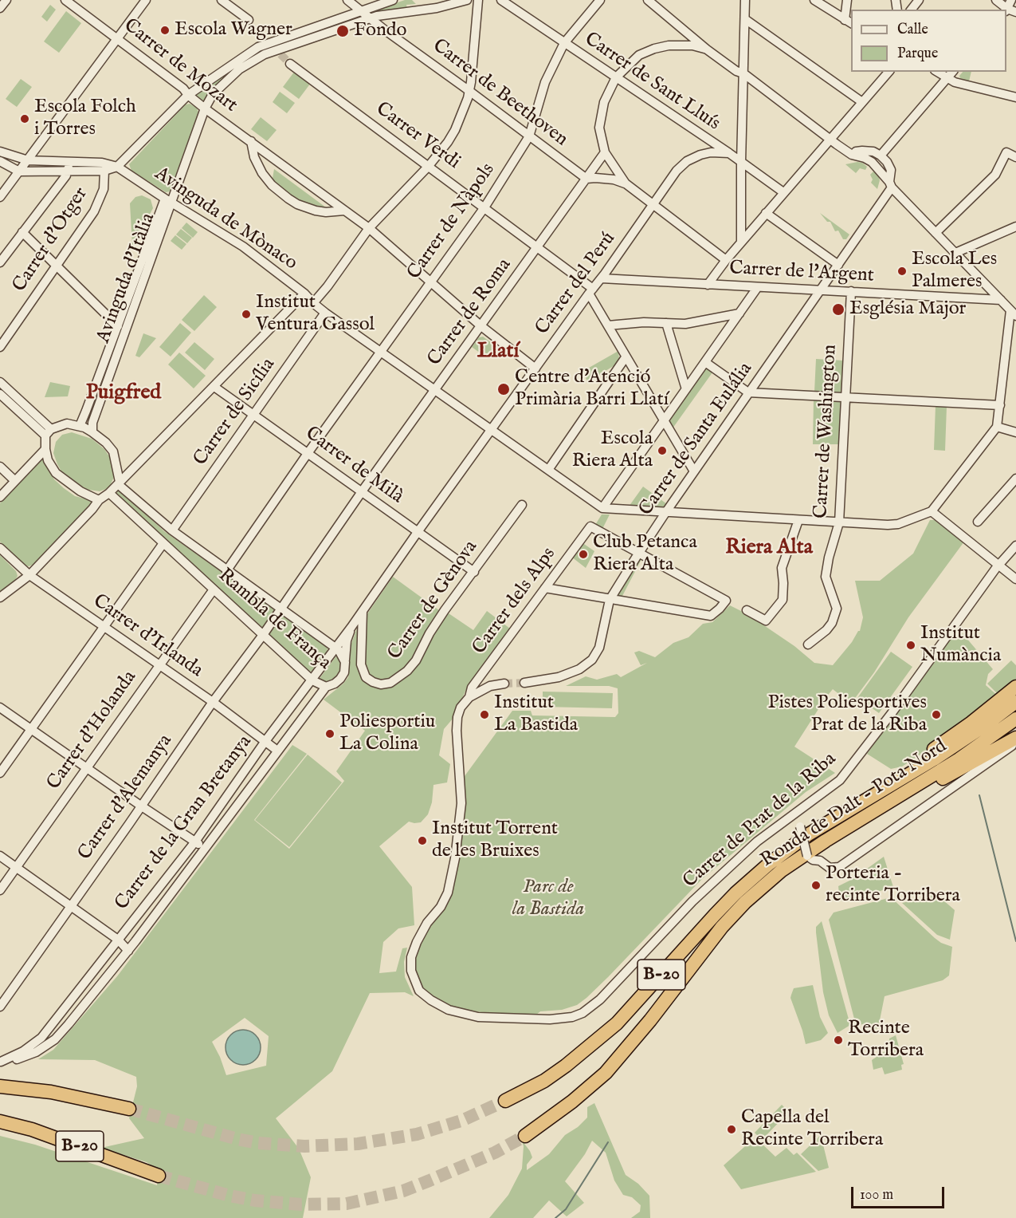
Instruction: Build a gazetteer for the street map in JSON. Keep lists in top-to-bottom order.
{
  "streets": {
    "highway": ["Ronda de Dalt - Pota Nord", "B-20"],
    "street": [
      "Carrer de Mozart",
      "Carrer de Sant Lluís",
      "Carrer de Beethoven",
      "Carrer Verdi",
      "Avinguda de Mònaco",
      "Carrer de Nàpols",
      "Carrer d'Otger",
      "Carrer de l'Argent",
      "Avinguda d'Itàlia",
      "Carrer del Perú",
      "Carrer de Roma",
      "Carrer de Sicília",
      "Carrer de Washington",
      "Carrer de Santa Eulália",
      "Carrer de Milà",
      "Carrer de Gènova",
      "Carrer dels Alps",
      "Rambla de França",
      "Carrer d'Irlanda",
      "Carrer d'Holanda",
      "Carrer d'Alemanya",
      "Carrer de Prat de la Riba",
      "Carrer de la Gran Bretanya"
    ]
  },
  "crossings": [
    ["Carrer de Mozart", "Carrer de Nàpols"],
    ["Carrer de Mozart", "Avinguda d'Itàlia"],
    ["Carrer de Mozart", "Carrer del Perú"],
    ["Carrer de Mozart", "Carrer de Roma"],
    ["Carrer de Sant Lluís", "Carrer de Nàpols"],
    ["Carrer de Sant Lluís", "Carrer del Perú"],
    ["Carrer de Beethoven", "Carrer de Nàpols"],
    ["Carrer de Beethoven", "Carrer de Roma"],
    ["Carrer Verdi", "Carrer de Nàpols"],
    ["Carrer Verdi", "Carrer del Perú"],
    ["Carrer Verdi", "Carrer de Roma"],
    ["Avinguda de Mònaco", "Carrer de Nàpols"],
    ["Avinguda de Mònaco", "Carrer d'Otger"],
    ["Avinguda de Mònaco", "Avinguda d'Itàlia"],
    ["Avinguda de Mònaco", "Carrer del Perú"],
    ["Avinguda de Mònaco", "Carrer de Roma"],
    ["Avinguda de Mònaco", "Carrer de Sicília"],
    ["Carrer de Nàpols", "Carrer de Milà"],
    ["Carrer de Nàpols", "Rambla de França"],
    ["Carrer de l'Argent", "Carrer del Perú"],
    ["Carrer de l'Argent", "Carrer de Washington"],
    ["Carrer de l'Argent", "Carrer de Santa Eulália"],
    ["Avinguda d'Itàlia", "Rambla de França"],
    ["Carrer del Perú", "Carrer de Milà"],
    ["Carrer del Perú", "Carrer de Gènova"],
    ["Carrer del Perú", "Rambla de França"],
    ["Carrer del Perú", "Carrer de la Gran Bretanya"],
    ["Carrer de Roma", "Carrer de Milà"],
    ["Carrer de Roma", "Rambla de França"],
    ["Carrer de Roma", "Carrer d'Alemanya"],
    ["Carrer de Sicília", "Carrer de Milà"],
    ["Carrer de Sicília", "Rambla de França"],
    ["Carrer de Santa Eulália", "Carrer dels Alps"],
    ["Carrer de Milà", "Carrer de Gènova"],
    ["Carrer dels Alps", "Carrer de Prat de la Riba"],
    ["Rambla de França", "Carrer d'Holanda"],
    ["Rambla de França", "Carrer d'Alemanya"],
    ["Rambla de França", "Carrer de la Gran Bretanya"],
    ["Carrer d'Irlanda", "Carrer d'Holanda"],
    ["Carrer d'Irlanda", "Carrer d'Alemanya"],
    ["Carrer d'Irlanda", "Carrer de la Gran Bretanya"]
  ],
  "districts": ["Llatí", "Puigfred", "Riera Alta"],
  "parks": ["Parc de la Bastida"],
  "places": [
    "Escola Wagner",
    "Fondo",
    "Escola Folch i Torres",
    "Escola Les Palmeres",
    "Església Major",
    "Institut Ventura Gassol",
    "Centre d'Atenció Primària Barri Llatí",
    "Escola Riera Alta",
    "Club Petanca Riera Alta",
    "Institut Numància",
    "Institut La Bastida",
    "Pistes Poliesportives Prat de la Riba",
    "Poliesportiu La Colina",
    "Institut Torrent de les Bruixes",
    "Porteria - recinte Torribera",
    "Recinte Torribera",
    "Capella del Recinte Torribera"
  ],
  "legend": ["Calle", "Parque"],
  "scale_bar": "100 m"
}
